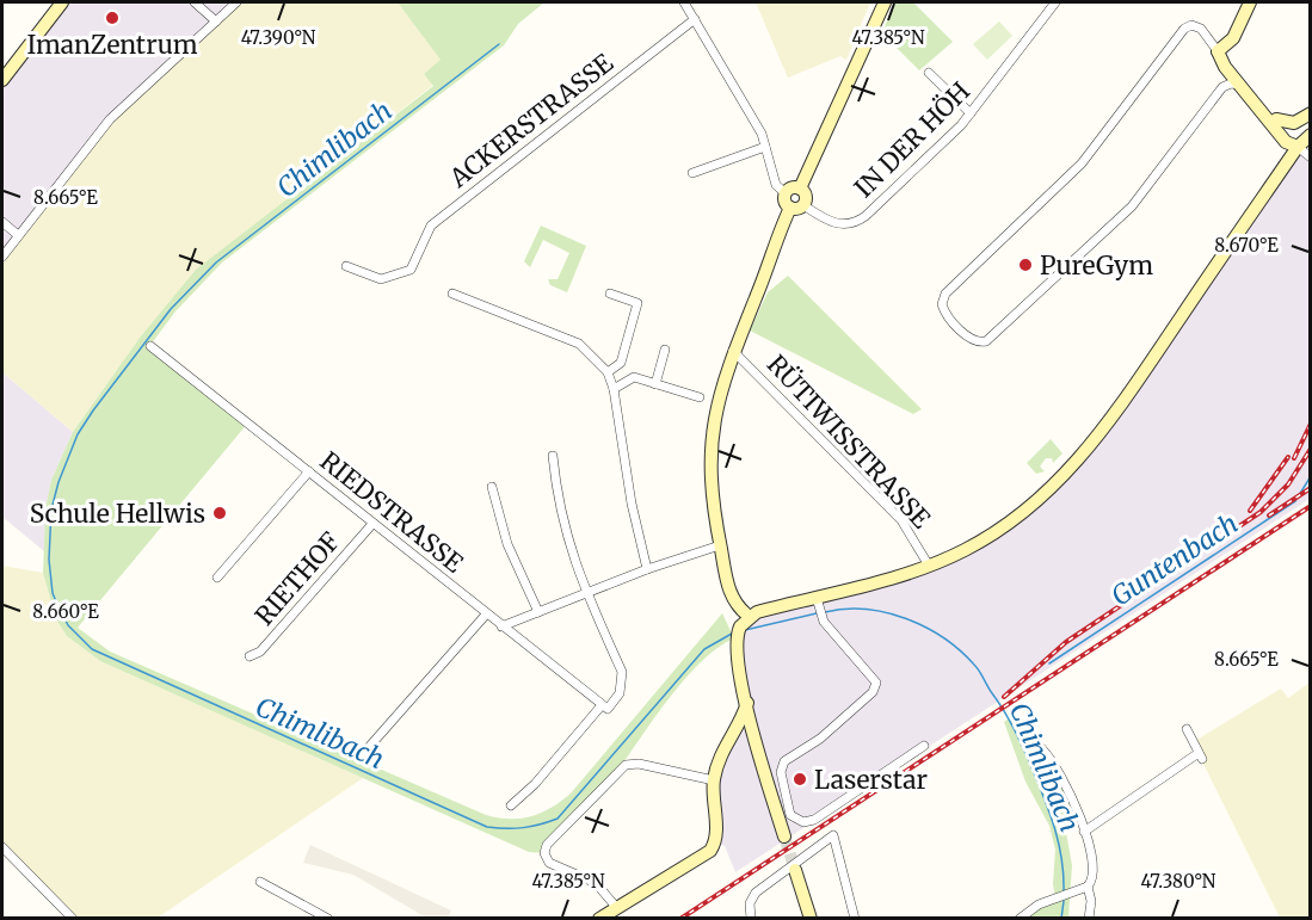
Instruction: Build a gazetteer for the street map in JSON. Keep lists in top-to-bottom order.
{
  "streets": {
    "street": [
      "ACKERSTRASSE",
      "IN DER HÖH",
      "RÜTIWISSTRASSE",
      "RIEDSTRASSE",
      "RIETHOF"
    ]
  },
  "crossings": [
    ["RIEDSTRASSE", "RIETHOF"]
  ],
  "water": ["Chimlibach", "Guntenbach"],
  "places": [
    "ImanZentrum",
    "PureGym",
    "Schule Hellwis",
    "Laserstar"
  ],
  "coordinates": [
    "47.390°N",
    "47.385°N",
    "8.665°E",
    "8.670°E",
    "8.660°E",
    "47.380°N"
  ]
}
